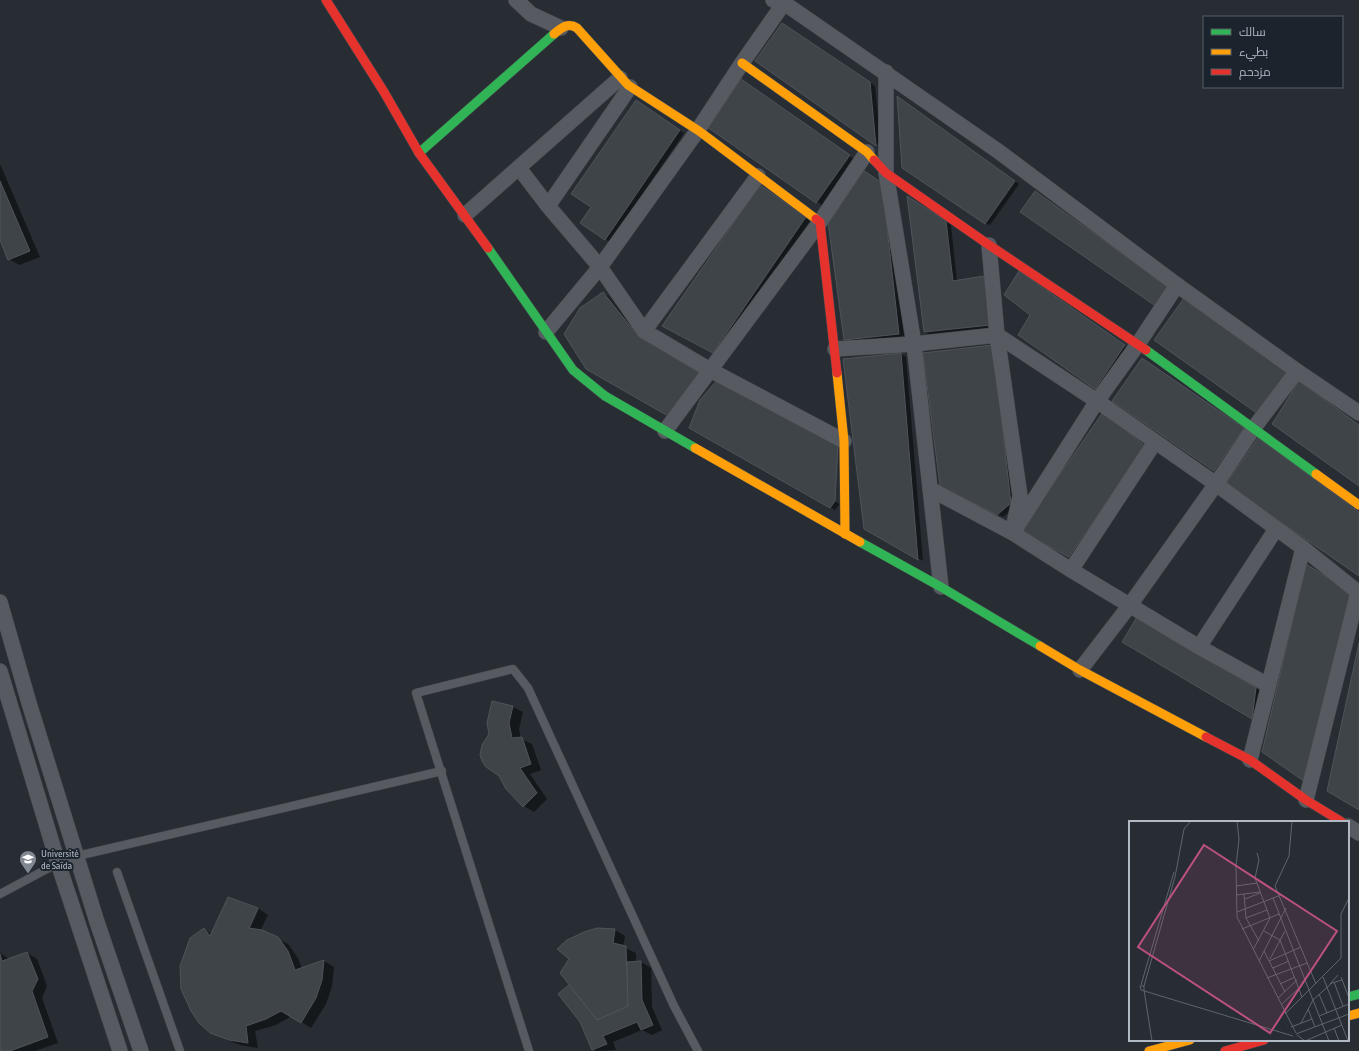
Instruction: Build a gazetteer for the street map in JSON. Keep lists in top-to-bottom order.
{
  "places": {
    "school or university": ["Université de Saïda"]
  },
  "legend": ["سالك", "بطيء", "مزدحم"]
}
